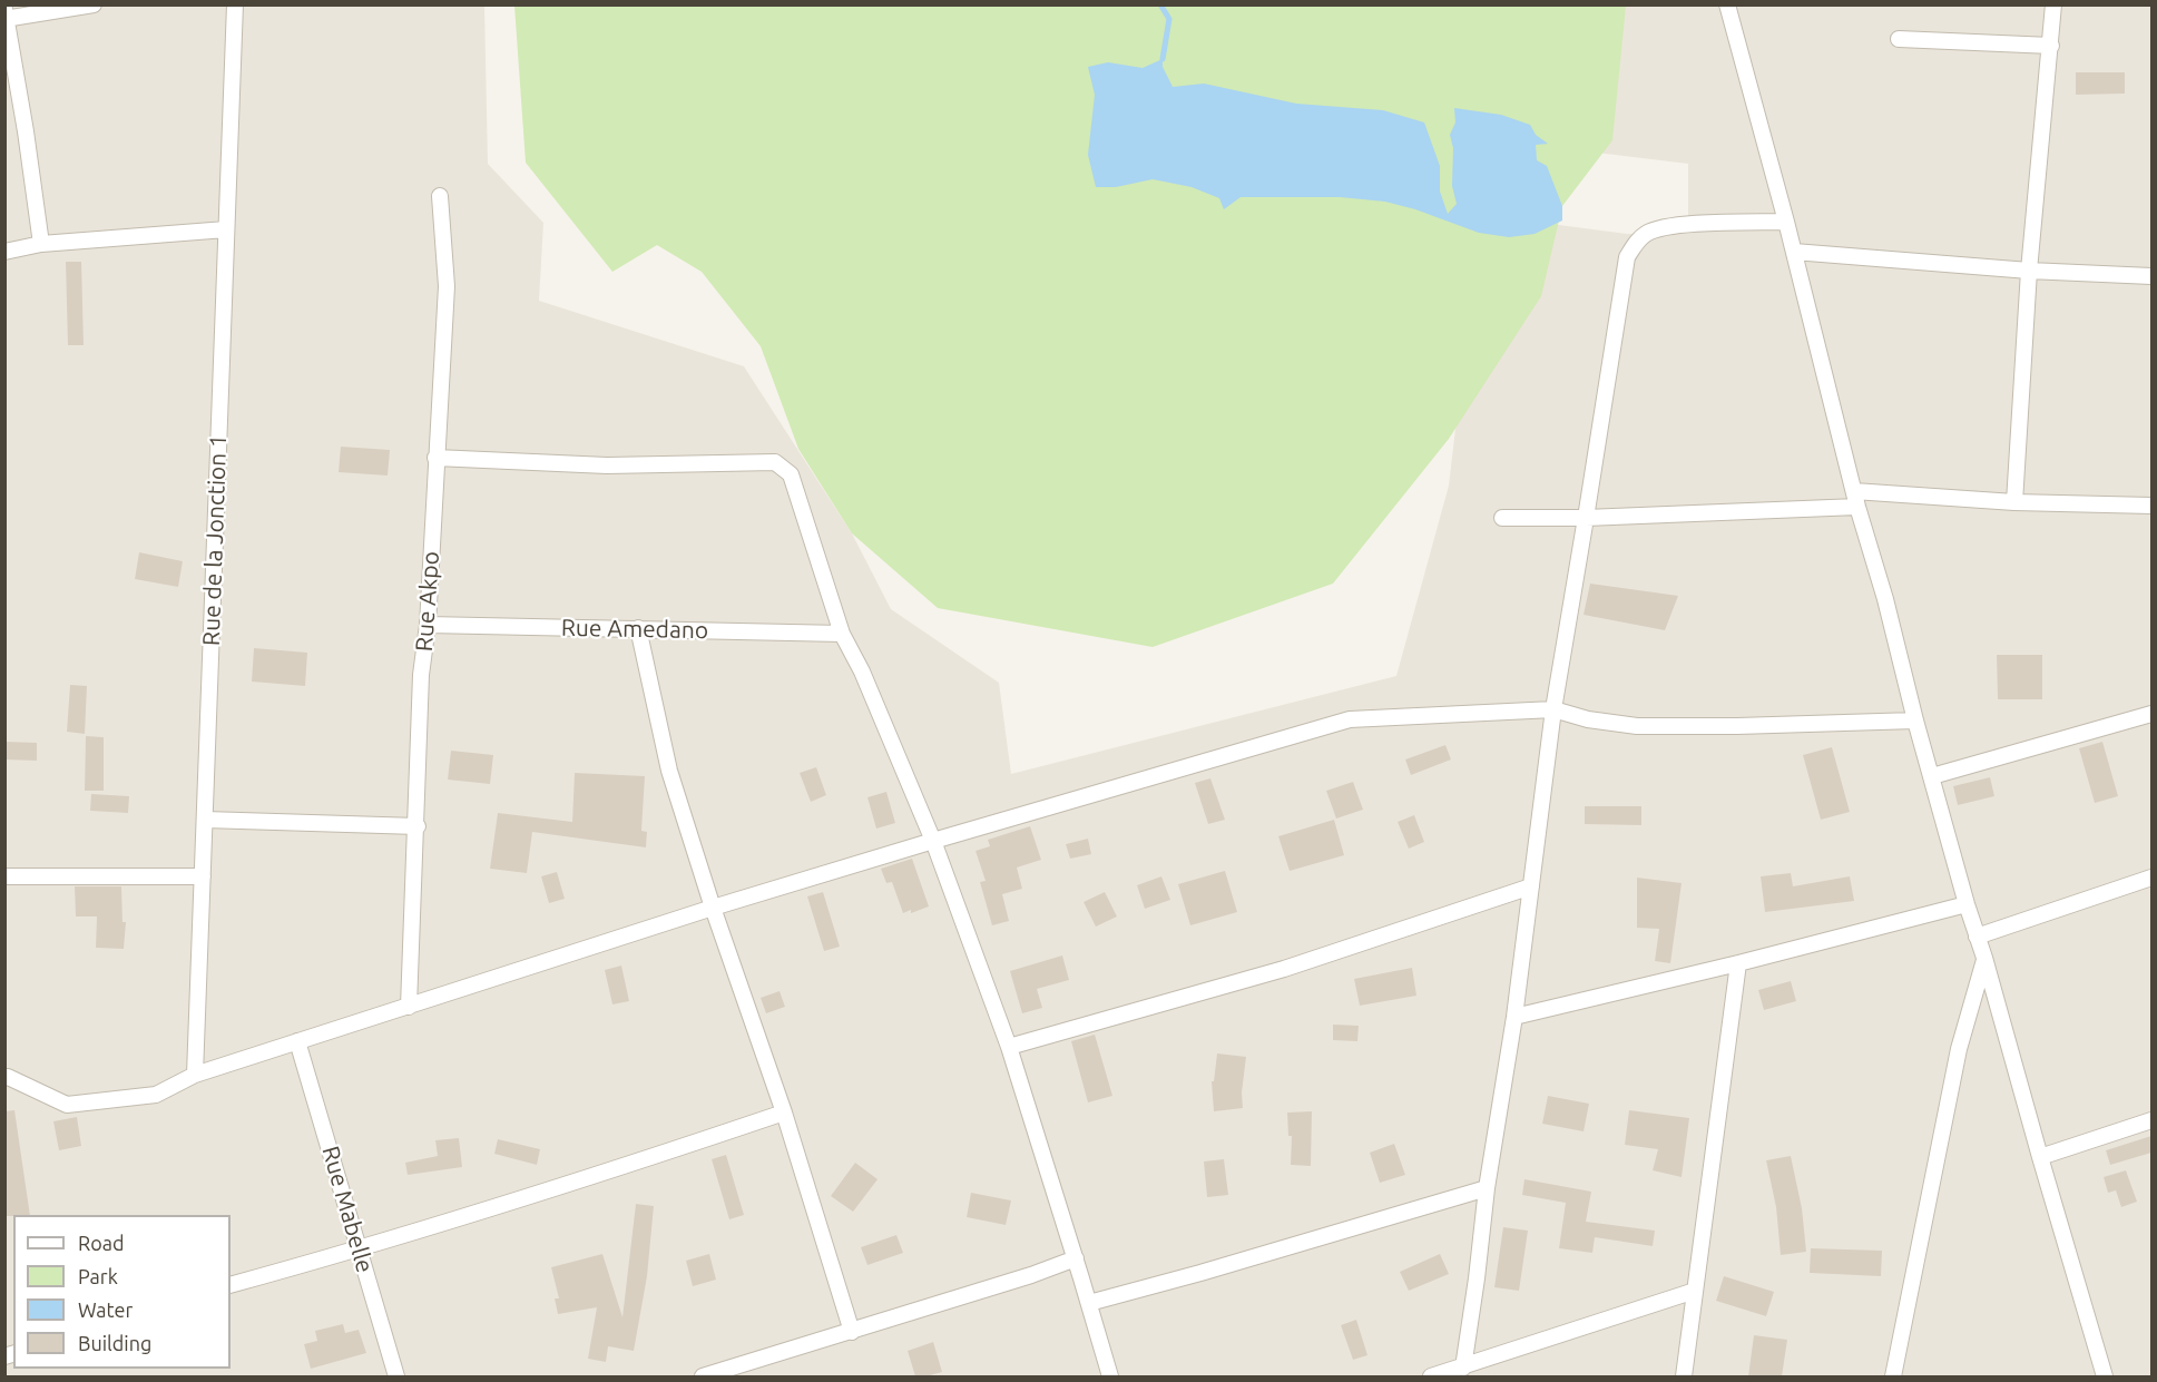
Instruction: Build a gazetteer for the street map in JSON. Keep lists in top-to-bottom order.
{
  "streets": {
    "street": [
      "Rue de la Jonction 1",
      "Rue Akpo",
      "Rue Amedano",
      "Rue Mabelle"
    ]
  },
  "crossings": [
    ["Rue Akpo", "Rue Amedano"]
  ],
  "legend": [
    "Road",
    "Park",
    "Water",
    "Building"
  ]
}
